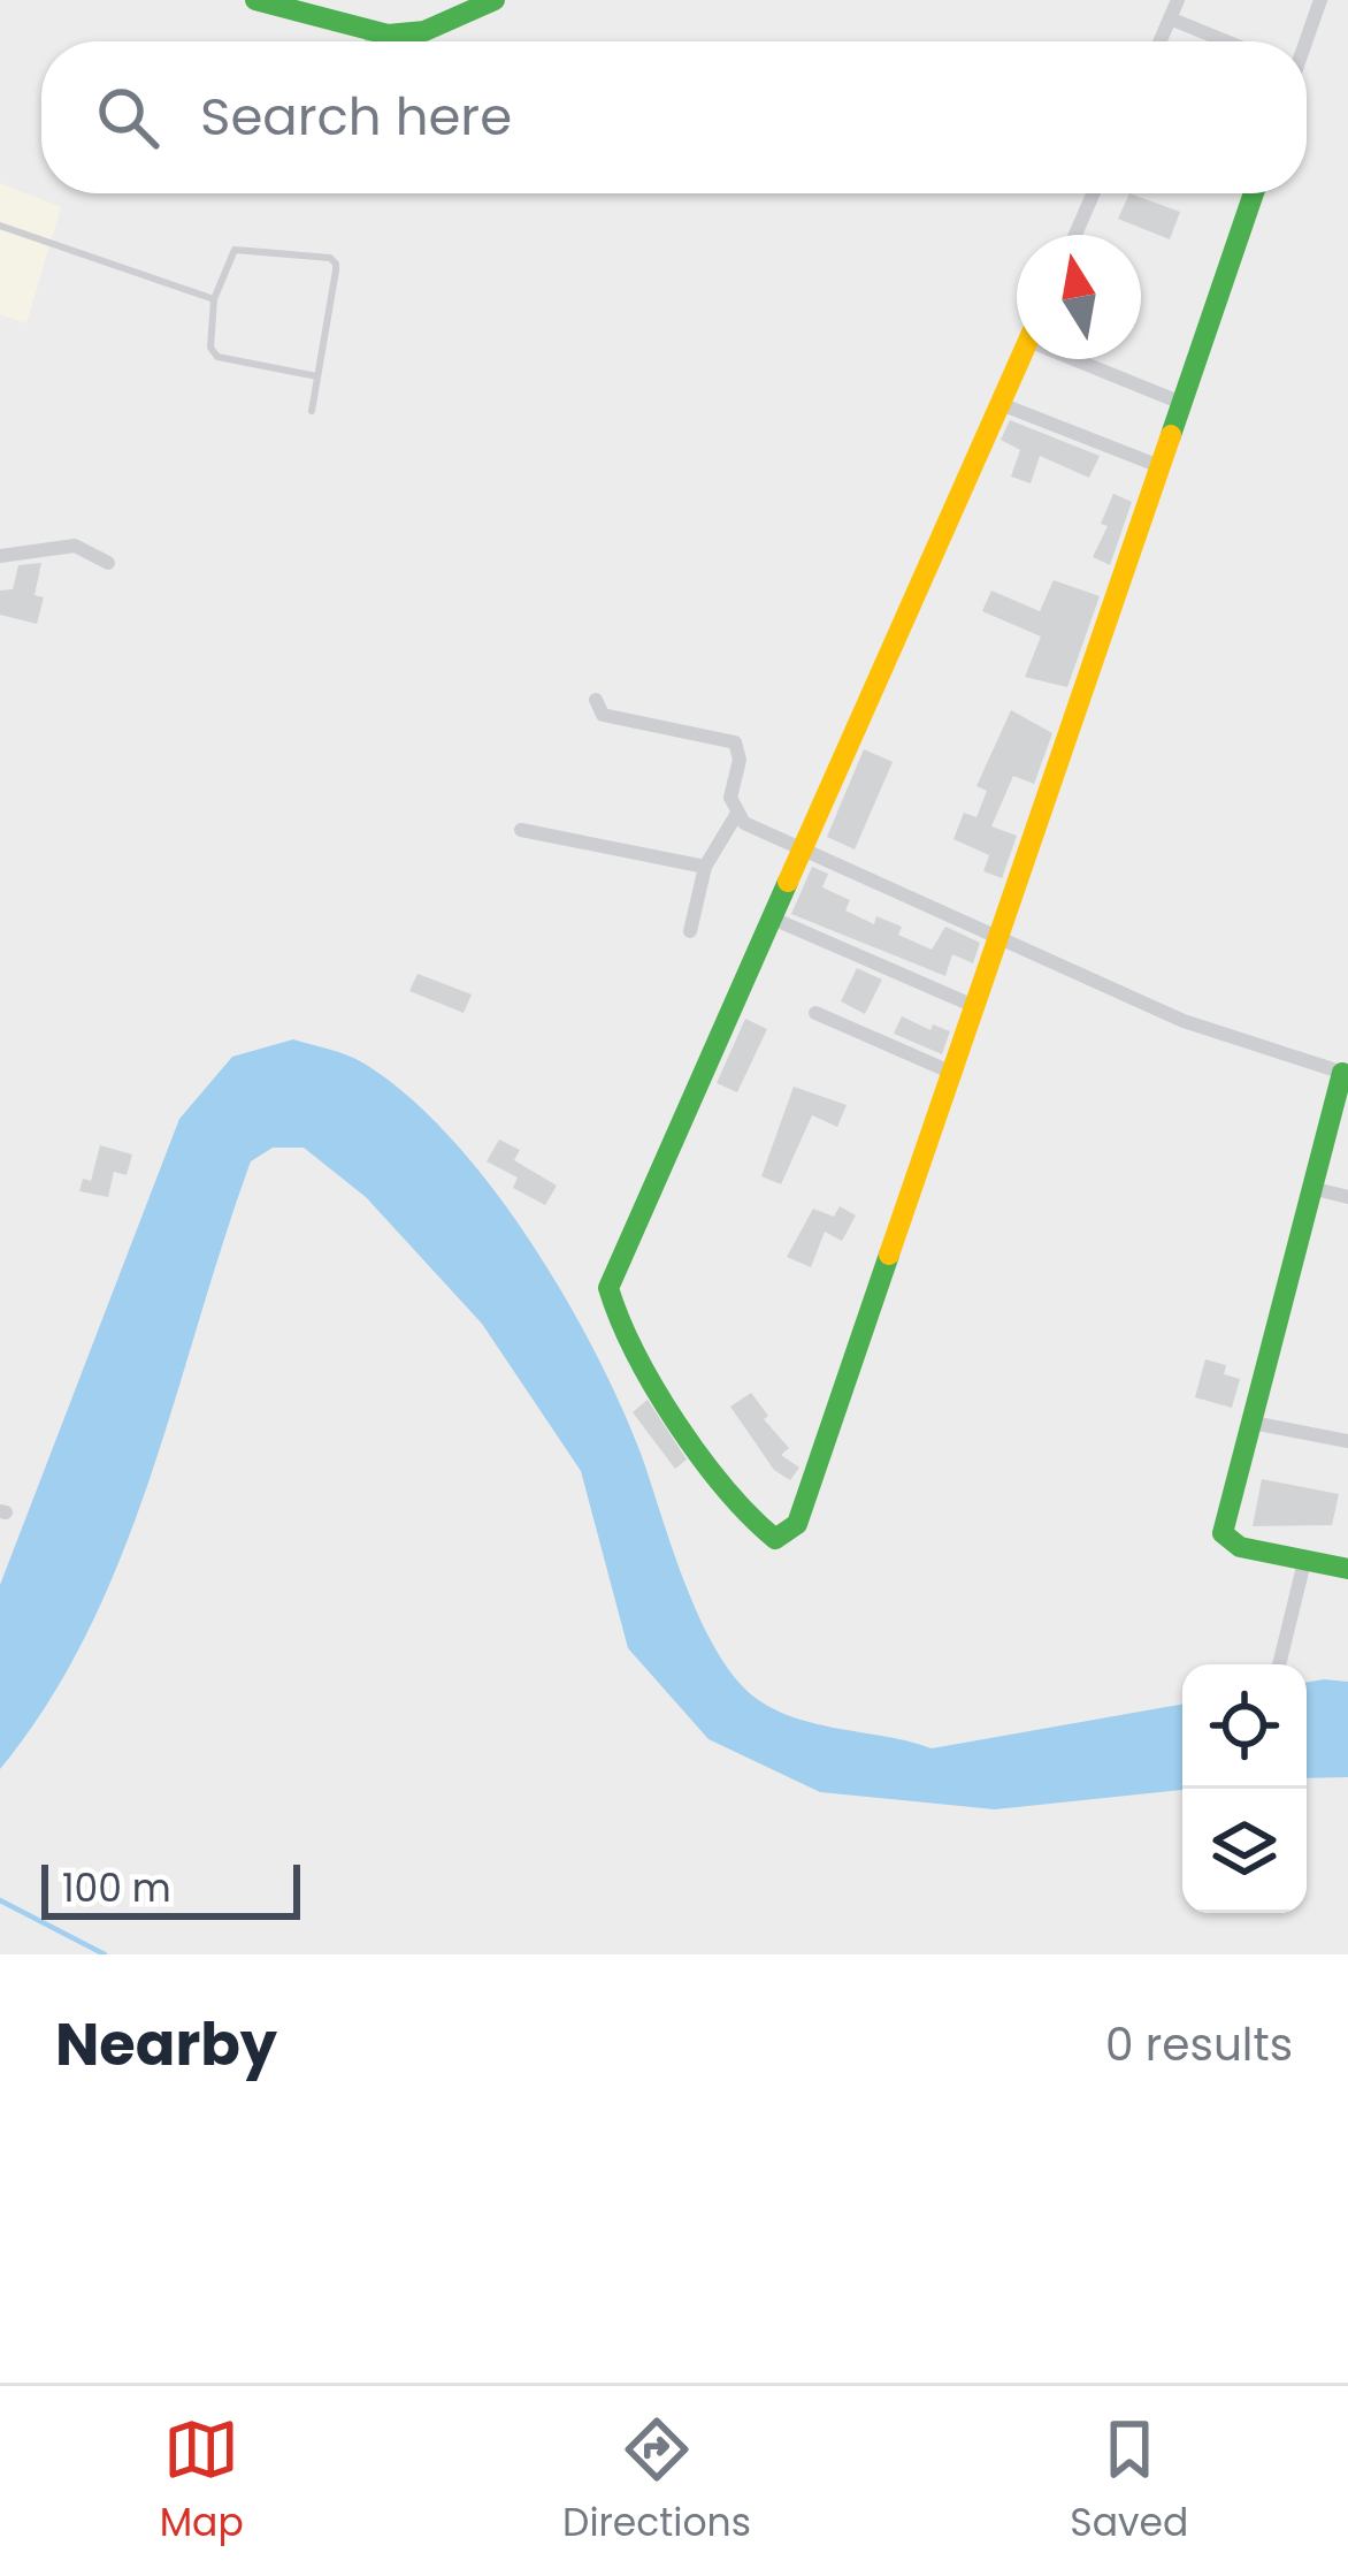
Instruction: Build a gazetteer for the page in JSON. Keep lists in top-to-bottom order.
{
  "scale_bar": "100 m",
  "north": "top",
  "page": {
    "search": "Search here",
    "scale": "100 m",
    "heading": ["Nearby", "0 results"],
    "nav": ["Map", "Directions", "Saved"]
  }
}
